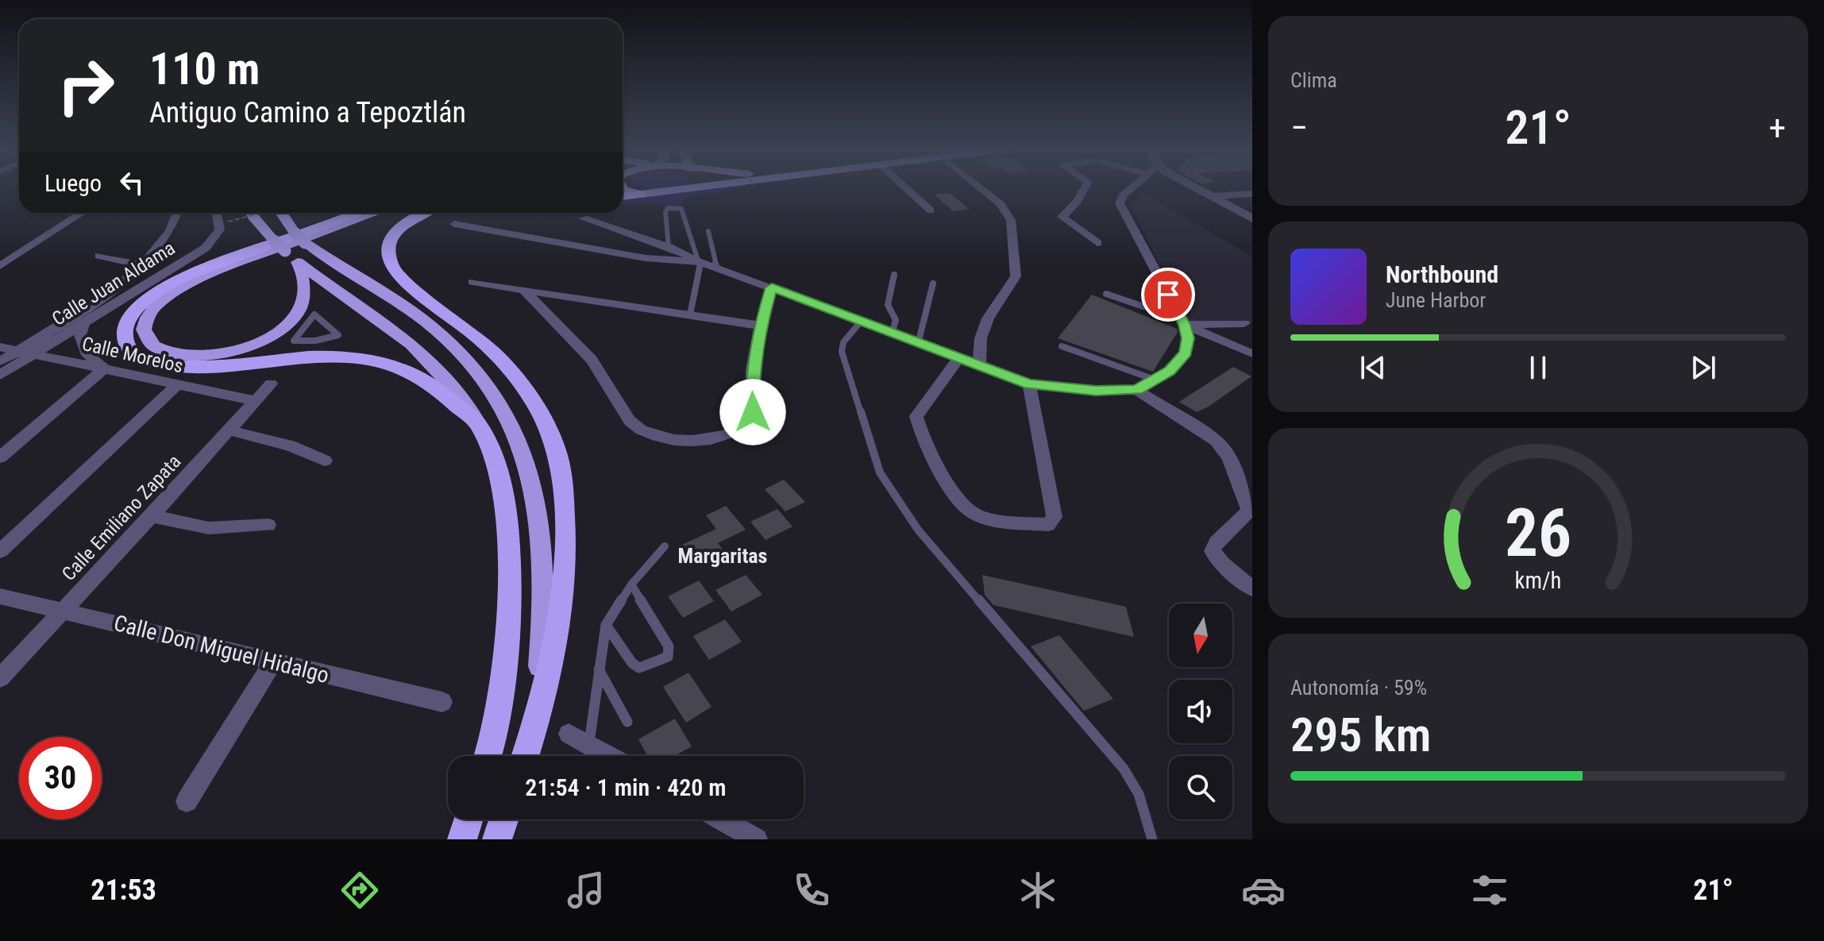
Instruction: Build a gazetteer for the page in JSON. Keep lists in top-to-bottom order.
{
  "streets": {
    "street": [
      "Calle Juan Aldama",
      "Calle Morelos",
      "Calle Emiliano Zapata",
      "Calle Don Miguel Hidalgo"
    ]
  },
  "crossings": [
    ["Calle Juan Aldama", "Calle Morelos"],
    ["Calle Morelos", "Calle Emiliano Zapata"],
    ["Calle Emiliano Zapata", "Calle Don Miguel Hidalgo"]
  ],
  "districts": ["Margaritas"],
  "north": "bottom",
  "page": {
    "tile": [
      "Clima",
      ["Autonomía · 59%", "295 km"]
    ],
    "turn": ["110 m", "Antiguo Camino a Tepoztlán"],
    "heat": ["−", "21°", "+"],
    "then": "Luego",
    "song": ["Northbound", "June Harbor"],
    "limit": "30",
    "trip": "21:54 · 1 min · 420 m",
    "tabs": ["21:53", "21°"],
    "gauge": ["26", "km/h"]
  }
}
